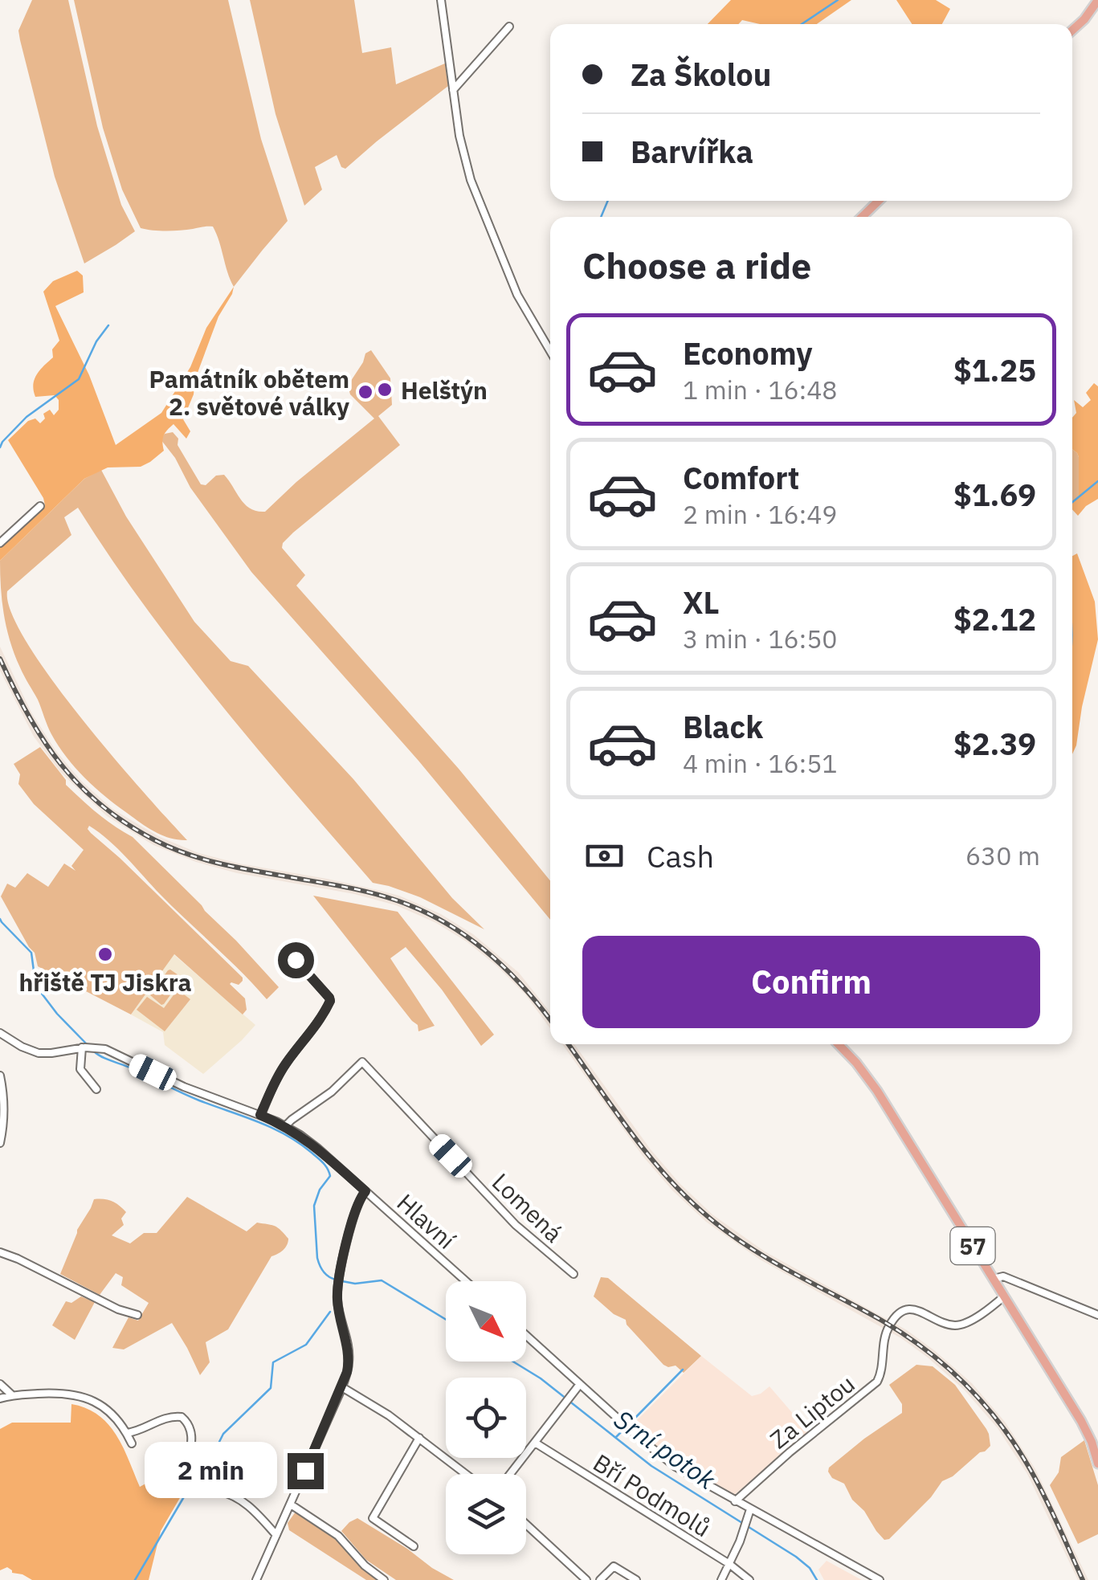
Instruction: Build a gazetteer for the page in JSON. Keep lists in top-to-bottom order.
{
  "streets": {
    "main road": ["57"],
    "street": [
      "Lomená",
      "Hlavní",
      "Za Liptou",
      "Bří Podmolů"
    ]
  },
  "crossings": [
    ["Lomená", "Hlavní"],
    ["57", "Za Liptou"]
  ],
  "water": ["Srní potok"],
  "places": ["Helštýn", "Památník obětem 2. světové války", "hřiště TJ Jiskra"],
  "north": "bottom right",
  "page": {
    "banner": ["Za Školou", "Barvířka"],
    "heading": "Choose a ride",
    "list": [
      {
        "name": "Economy",
        "note": "1 min · 16:48",
        "value": "$1.25"
      },
      {
        "name": "Comfort",
        "note": "2 min · 16:49",
        "value": "$1.69"
      },
      {
        "name": "XL",
        "note": "3 min · 16:50",
        "value": "$2.12"
      },
      {
        "name": "Black",
        "note": "4 min · 16:51",
        "value": "$2.39"
      }
    ],
    "pay": ["Cash", "630 m"],
    "buttons": "Confirm",
    "bubble": "2 min"
  }
}
